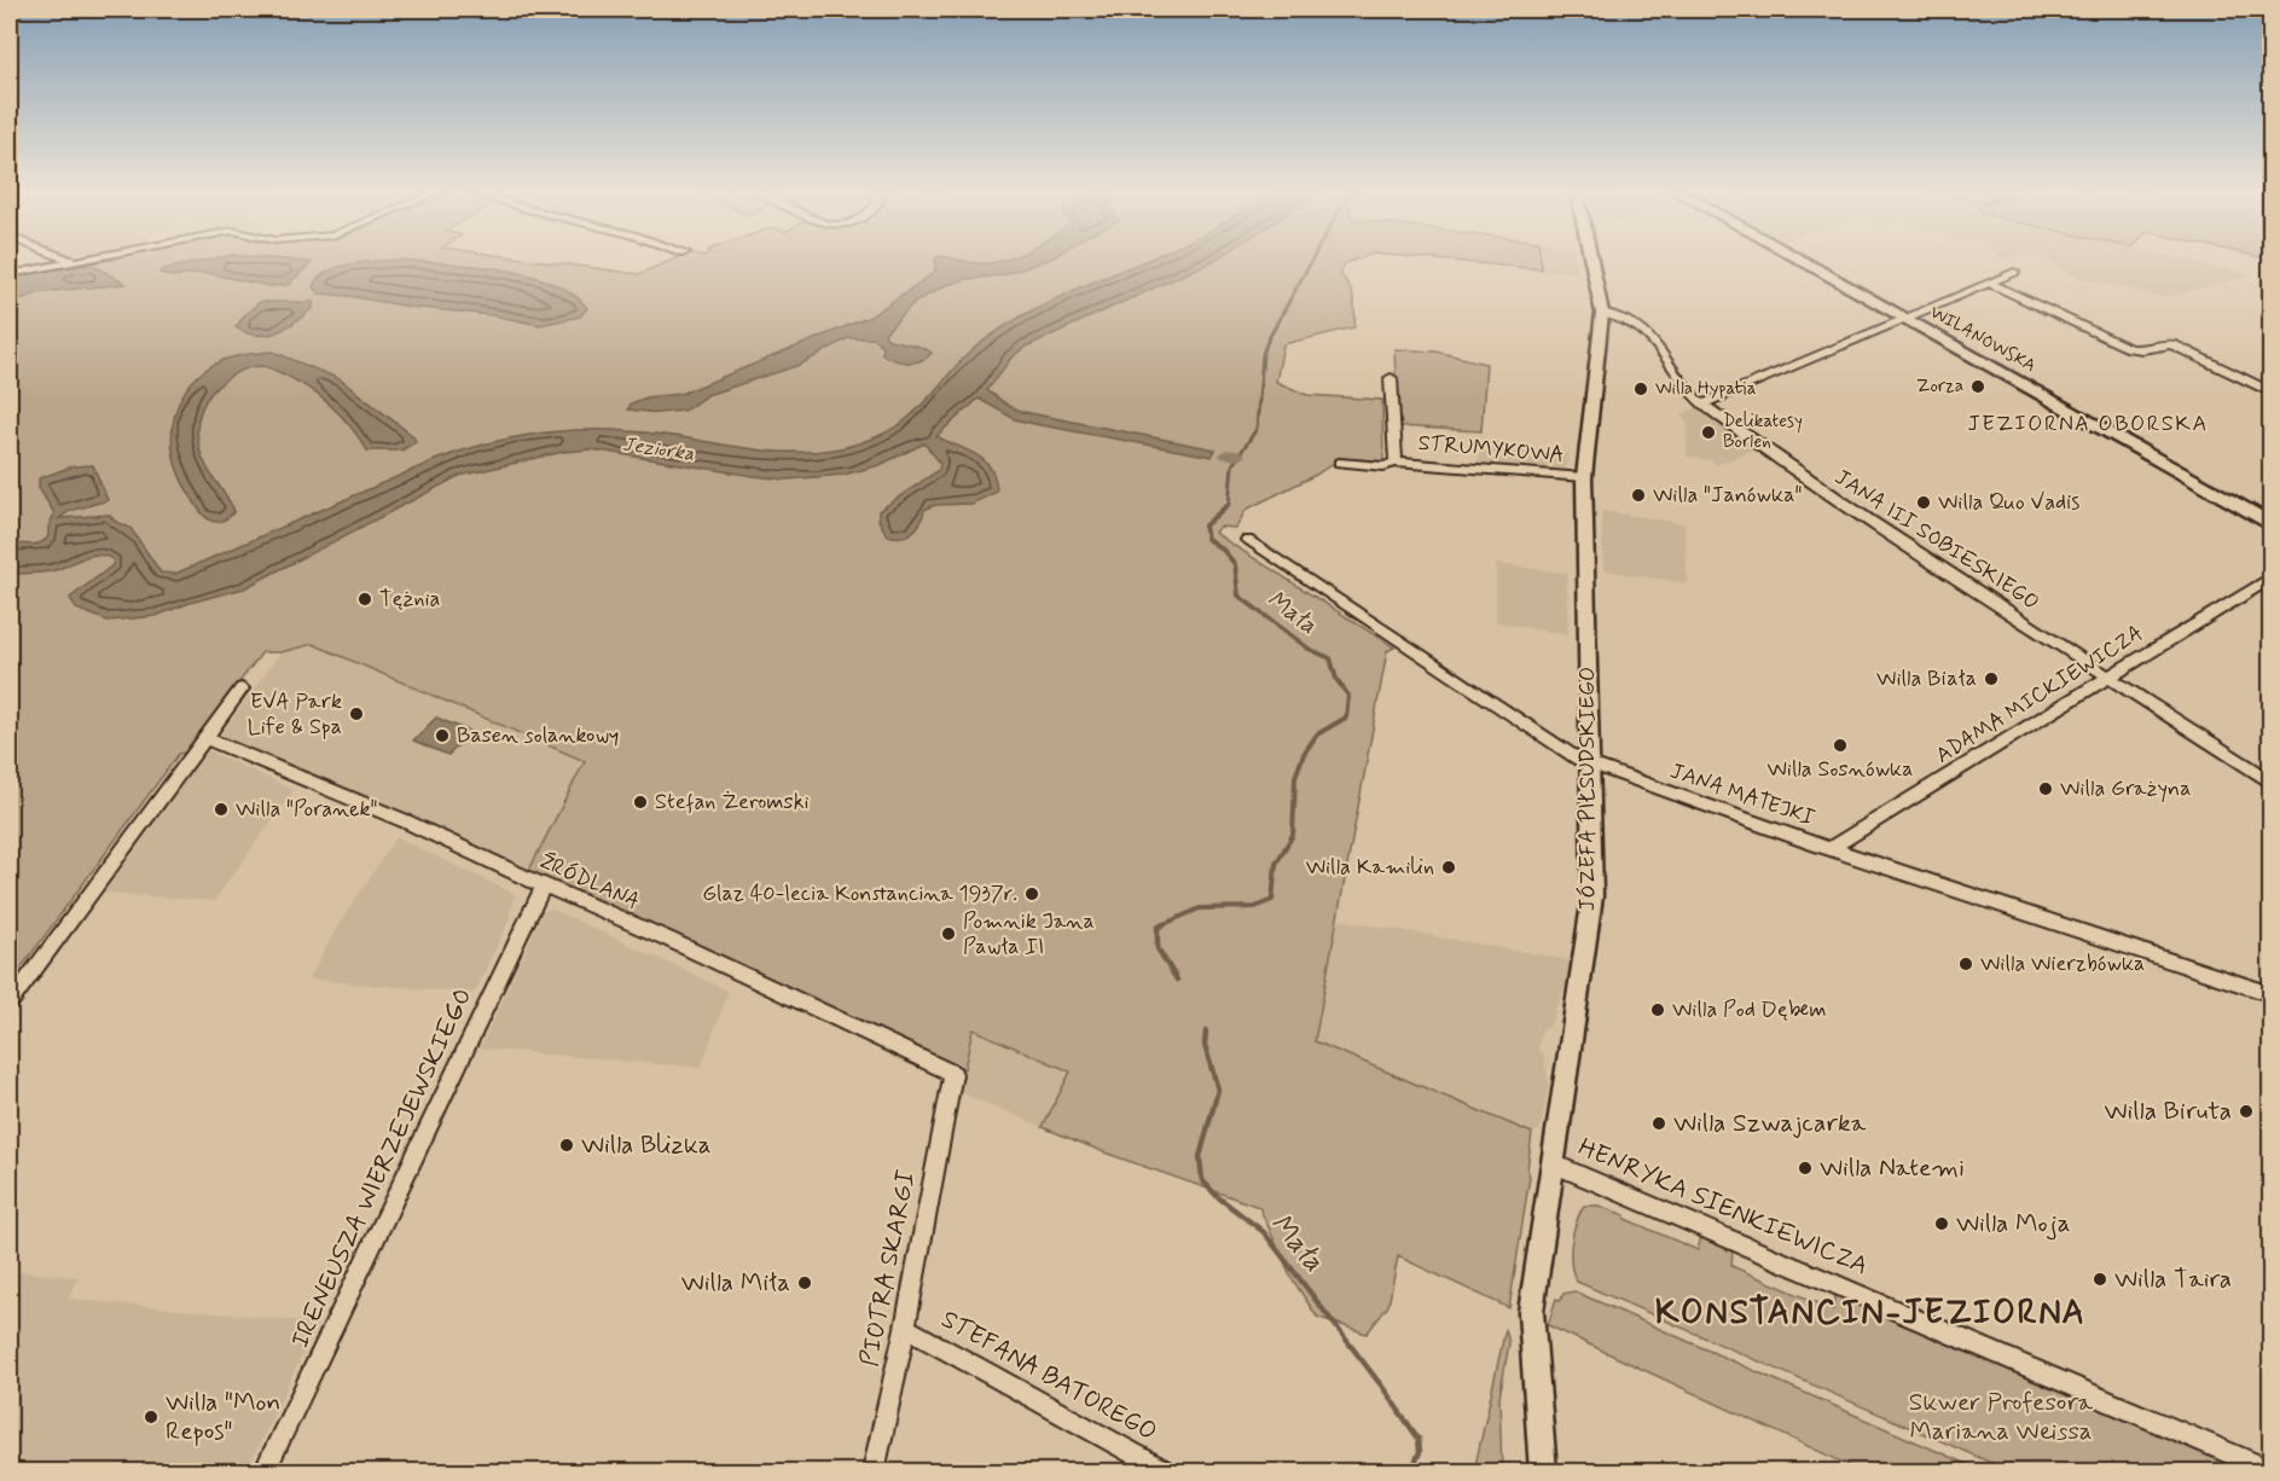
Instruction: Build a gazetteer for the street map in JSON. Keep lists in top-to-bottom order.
{
  "streets": {
    "main road": ["WILANOWSKA"],
    "street": [
      "STRUMYKOWA",
      "JANA III SOBIESKIEGO",
      "ADAMA MICKIEWICZA",
      "JÓZEFA PIŁSUDSKIEGO",
      "JANA MATEJKI",
      "ŹRÓDLANA",
      "IRENEUSZA WIERZEJEWSKIEGO",
      "HENRYKA SIENKIEWICZA",
      "PIOTRA SKARGI",
      "STEFANA BATOREGO"
    ]
  },
  "crossings": [
    ["STRUMYKOWA", "JÓZEFA PIŁSUDSKIEGO"],
    ["JANA III SOBIESKIEGO", "ADAMA MICKIEWICZA"],
    ["JANA III SOBIESKIEGO", "JÓZEFA PIŁSUDSKIEGO"],
    ["ADAMA MICKIEWICZA", "JANA MATEJKI"],
    ["JÓZEFA PIŁSUDSKIEGO", "JANA MATEJKI"],
    ["JÓZEFA PIŁSUDSKIEGO", "HENRYKA SIENKIEWICZA"],
    ["ŹRÓDLANA", "IRENEUSZA WIERZEJEWSKIEGO"],
    ["ŹRÓDLANA", "PIOTRA SKARGI"],
    ["PIOTRA SKARGI", "STEFANA BATOREGO"]
  ],
  "districts": ["JEZIORNA OBORSKA", "KONSTANCIN-JEZIORNA"],
  "water": ["Jeziorka", "Mała"],
  "parks": ["Skwer Profesora Mariana Weissa"],
  "places": [
    "Zorza",
    "Willa Hypatia",
    "Delikatesy Borlen",
    "Willa \"Janówka\"",
    "Willa Quo Vadis",
    "Tężnia",
    "Willa Biała",
    "EVA Park Life & Spa",
    "Basen solankowy",
    "Willa Sosnówka",
    "Willa Grażyna",
    "Stefan Żeromski",
    "Willa \"Poranek\"",
    "Willa Kamilin",
    "Glaz 40-lecia Konstancina 1937r.",
    "Pomnik Jana Pawła II",
    "Willa Wierzbówka",
    "Willa Pod Dębem",
    "Willa Biruta",
    "Willa Szwajcarka",
    "Willa Blizka",
    "Willa Natemi",
    "Willa Moja",
    "Willa Taira",
    "Willa Miła",
    "Willa \"Mon Repos\""
  ]
}
